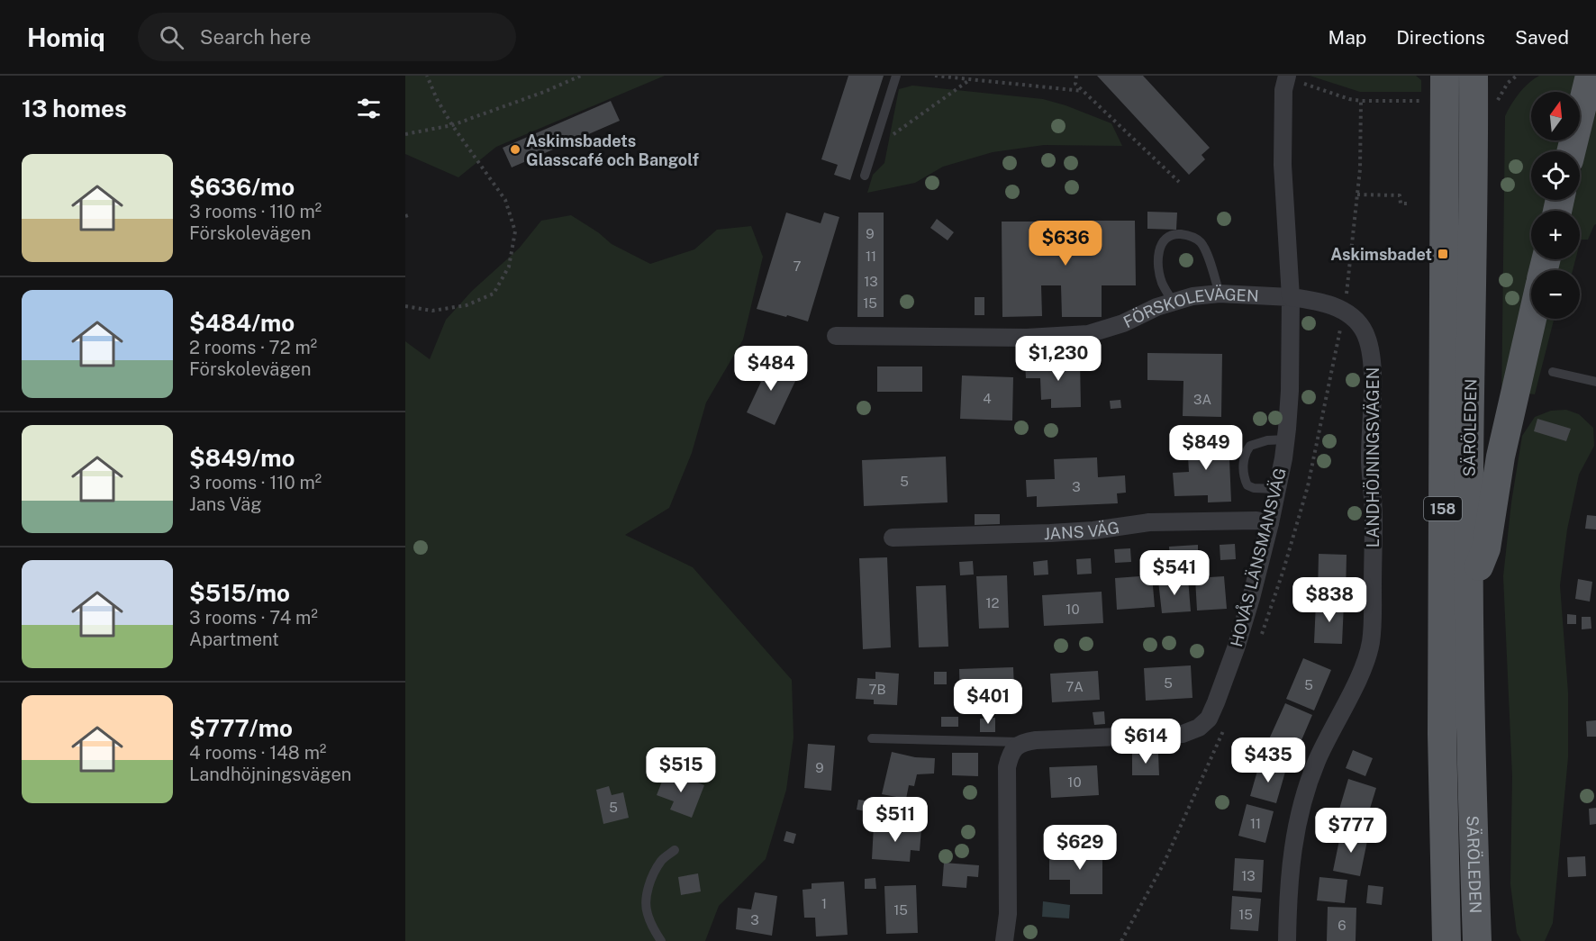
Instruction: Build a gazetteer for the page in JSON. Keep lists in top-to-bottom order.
{
  "streets": {
    "main road": ["SÄRÖLEDEN", "158"],
    "street": [
      "FÖRSKOLEVÄGEN",
      "LANDHÖJNINGSVÄGEN",
      "JANS VÄG",
      "HOVÅS LÄNSMANSVÄG"
    ]
  },
  "crossings": [
    ["FÖRSKOLEVÄGEN", "LANDHÖJNINGSVÄGEN"],
    ["FÖRSKOLEVÄGEN", "HOVÅS LÄNSMANSVÄG"],
    ["SÄRÖLEDEN", "158"],
    ["LANDHÖJNINGSVÄGEN", "HOVÅS LÄNSMANSVÄG"],
    ["JANS VÄG", "HOVÅS LÄNSMANSVÄG"]
  ],
  "places": {
    "other": ["Askimsbadets Glasscafé och Bangolf"],
    "transit": ["Askimsbadet"]
  },
  "house_numbers": [
    "9",
    "11",
    "7",
    "13",
    "15",
    "4",
    "3A",
    "5",
    "3",
    "12",
    "10",
    "5",
    "5",
    "7A",
    "7B",
    "9",
    "10",
    "5",
    "11",
    "13",
    "1",
    "15",
    "15",
    "3",
    "6"
  ],
  "north": "top",
  "page": {
    "header": "Homiq",
    "search": "Search here",
    "nav": ["Map", "Directions", "Saved"],
    "heading": "13 homes",
    "map_buttons": ["+", "−"],
    "list": [
      {
        "name": "$636/mo",
        "note": "3 rooms · 110 m² · Förskolevägen"
      },
      {
        "name": "$484/mo",
        "note": "2 rooms · 72 m² · Förskolevägen"
      },
      {
        "name": "$849/mo",
        "note": "3 rooms · 110 m² · Jans Väg"
      },
      {
        "name": "$515/mo",
        "note": "3 rooms · 74 m² · Apartment"
      },
      {
        "name": "$777/mo",
        "note": "4 rooms · 148 m² · Landhöjningsvägen"
      }
    ],
    "price": [
      "$636",
      "$1,230",
      "$484",
      "$849",
      "$541",
      "$838",
      "$401",
      "$614",
      "$435",
      "$515",
      "$511",
      "$777",
      "$629"
    ]
  }
}
